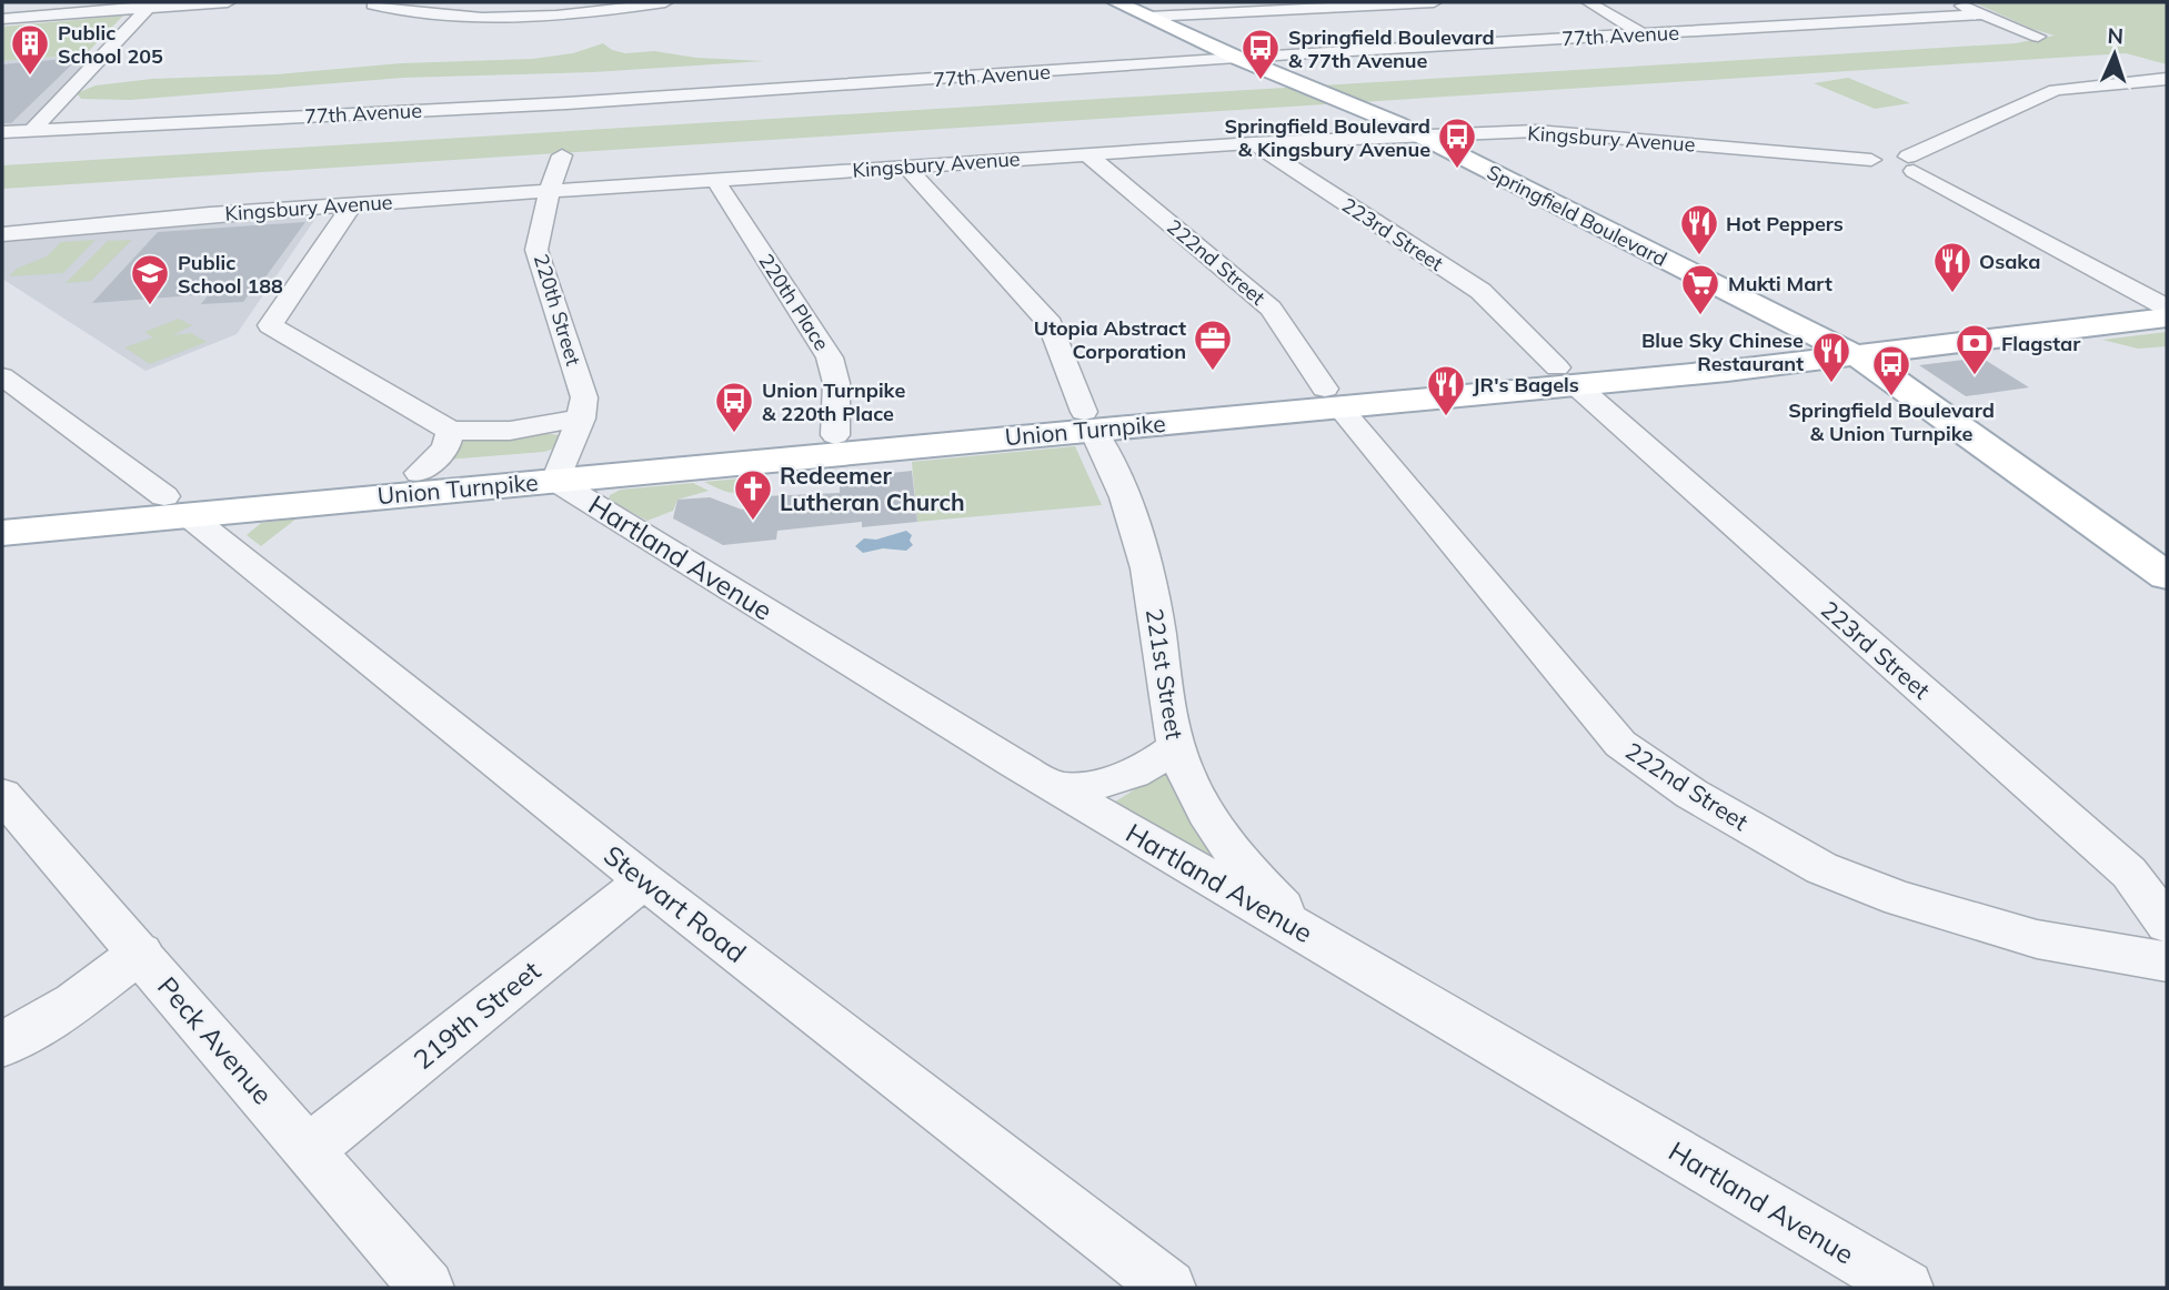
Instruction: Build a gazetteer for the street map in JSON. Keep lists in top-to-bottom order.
{
  "streets": {
    "main road": ["Springfield Boulevard", "Union Turnpike"],
    "street": [
      "77th Avenue",
      "Kingsbury Avenue",
      "223rd Street",
      "222nd Street",
      "220th Place",
      "220th Street",
      "Hartland Avenue",
      "221st Street",
      "Stewart Road",
      "219th Street",
      "Peck Avenue"
    ]
  },
  "crossings": [
    ["77th Avenue", "Springfield Boulevard"],
    ["Kingsbury Avenue", "Springfield Boulevard"],
    ["Kingsbury Avenue", "223rd Street"],
    ["Kingsbury Avenue", "222nd Street"],
    ["Kingsbury Avenue", "220th Place"],
    ["Kingsbury Avenue", "220th Street"],
    ["Kingsbury Avenue", "221st Street"],
    ["Springfield Boulevard", "Union Turnpike"],
    ["223rd Street", "Union Turnpike"],
    ["222nd Street", "Union Turnpike"],
    ["220th Place", "Union Turnpike"],
    ["220th Street", "Union Turnpike"],
    ["220th Street", "Hartland Avenue"],
    ["Union Turnpike", "Hartland Avenue"],
    ["Union Turnpike", "221st Street"],
    ["Union Turnpike", "Stewart Road"],
    ["Hartland Avenue", "221st Street"],
    ["Stewart Road", "219th Street"],
    ["219th Street", "Peck Avenue"]
  ],
  "places": {
    "building": ["Public School 205"],
    "bus stop": [
      "Springfield Boulevard & 77th Avenue",
      "Springfield Boulevard & Kingsbury Avenue",
      "Springfield Boulevard & Union Turnpike",
      "Union Turnpike & 220th Place"
    ],
    "restaurant": [
      "Hot Peppers",
      "Osaka",
      "Blue Sky Chinese Restaurant",
      "JR's Bagels"
    ],
    "school or university": ["Public School 188"],
    "supermarket": ["Mukti Mart"],
    "office": ["Utopia Abstract Corporation"],
    "bank": ["Flagstar"],
    "church": ["Redeemer Lutheran Church"]
  },
  "north": "top"
}
